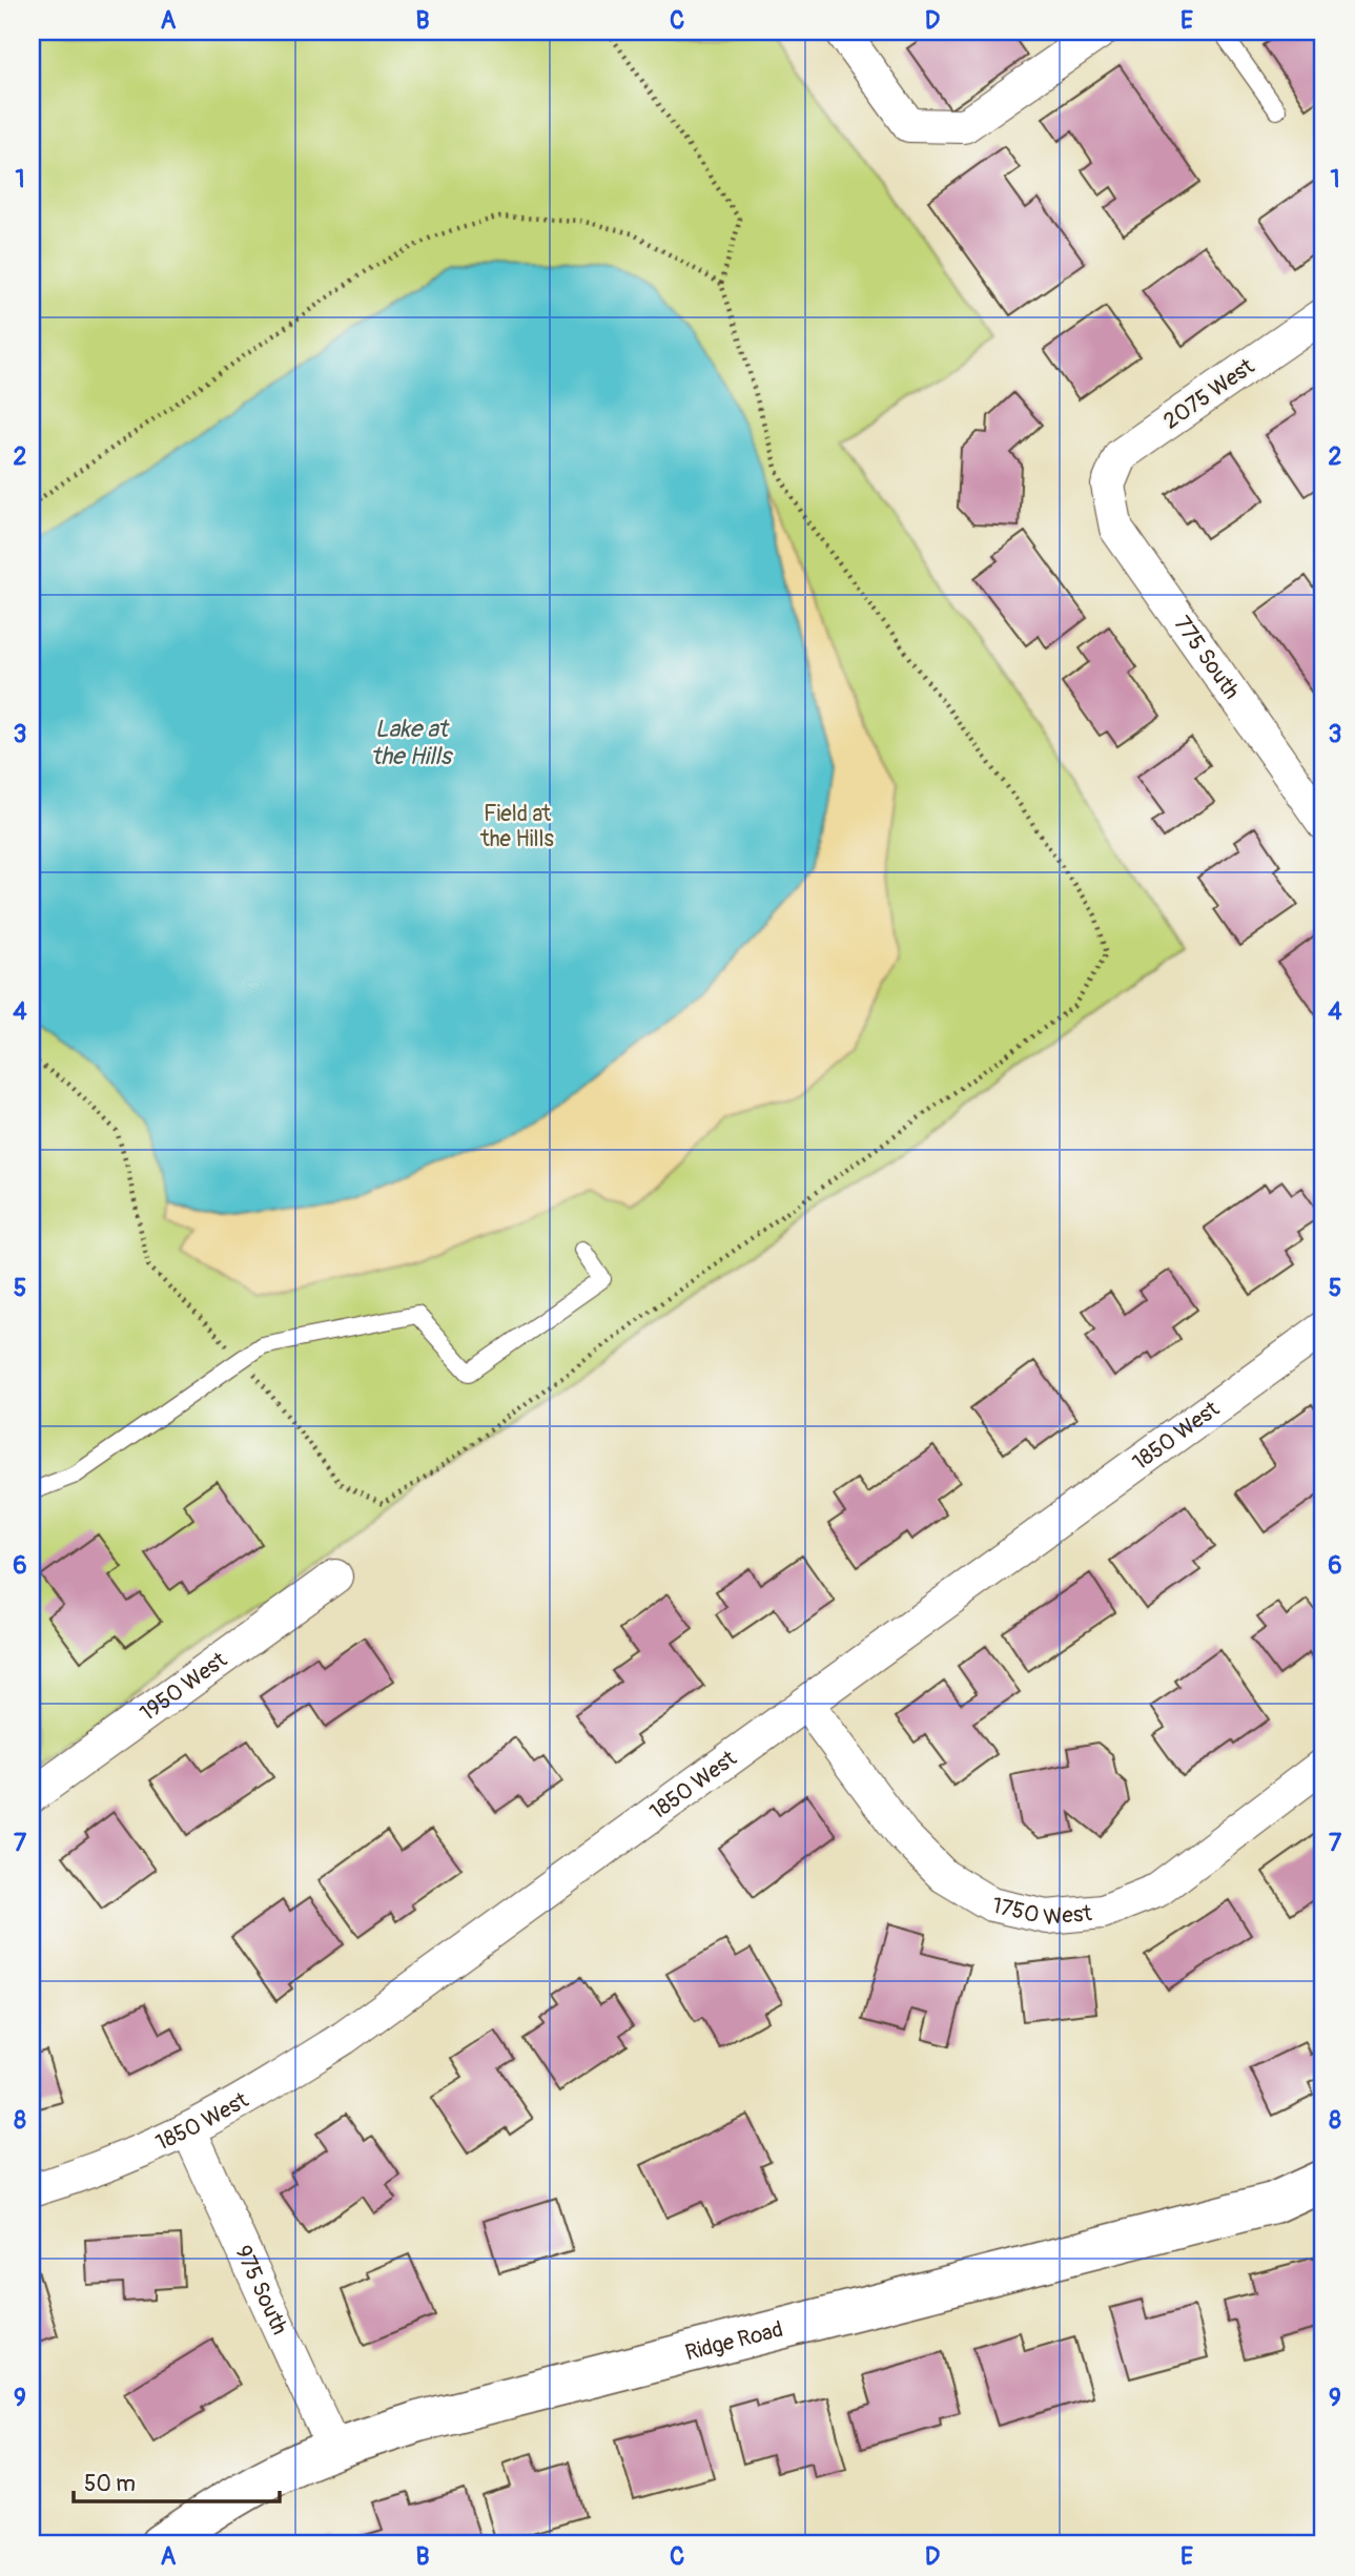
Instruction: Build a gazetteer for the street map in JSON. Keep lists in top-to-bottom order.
{
  "streets": {
    "street": [
      "2075 West",
      "775 South",
      "1850 West",
      "1950 West",
      "1750 West",
      "975 South",
      "Ridge Road"
    ]
  },
  "crossings": [
    ["2075 West", "775 South"],
    ["1850 West", "1750 West"],
    ["1850 West", "975 South"],
    ["975 South", "Ridge Road"]
  ],
  "water": ["Lake at the Hills"],
  "parks": ["Field at the Hills"],
  "scale_bar": "50 m",
  "grid": {
    "columns": [
      "A",
      "B",
      "C",
      "D",
      "E"
    ],
    "rows": [
      "1",
      "2",
      "3",
      "4",
      "5",
      "6",
      "7",
      "8",
      "9"
    ]
  }
}
